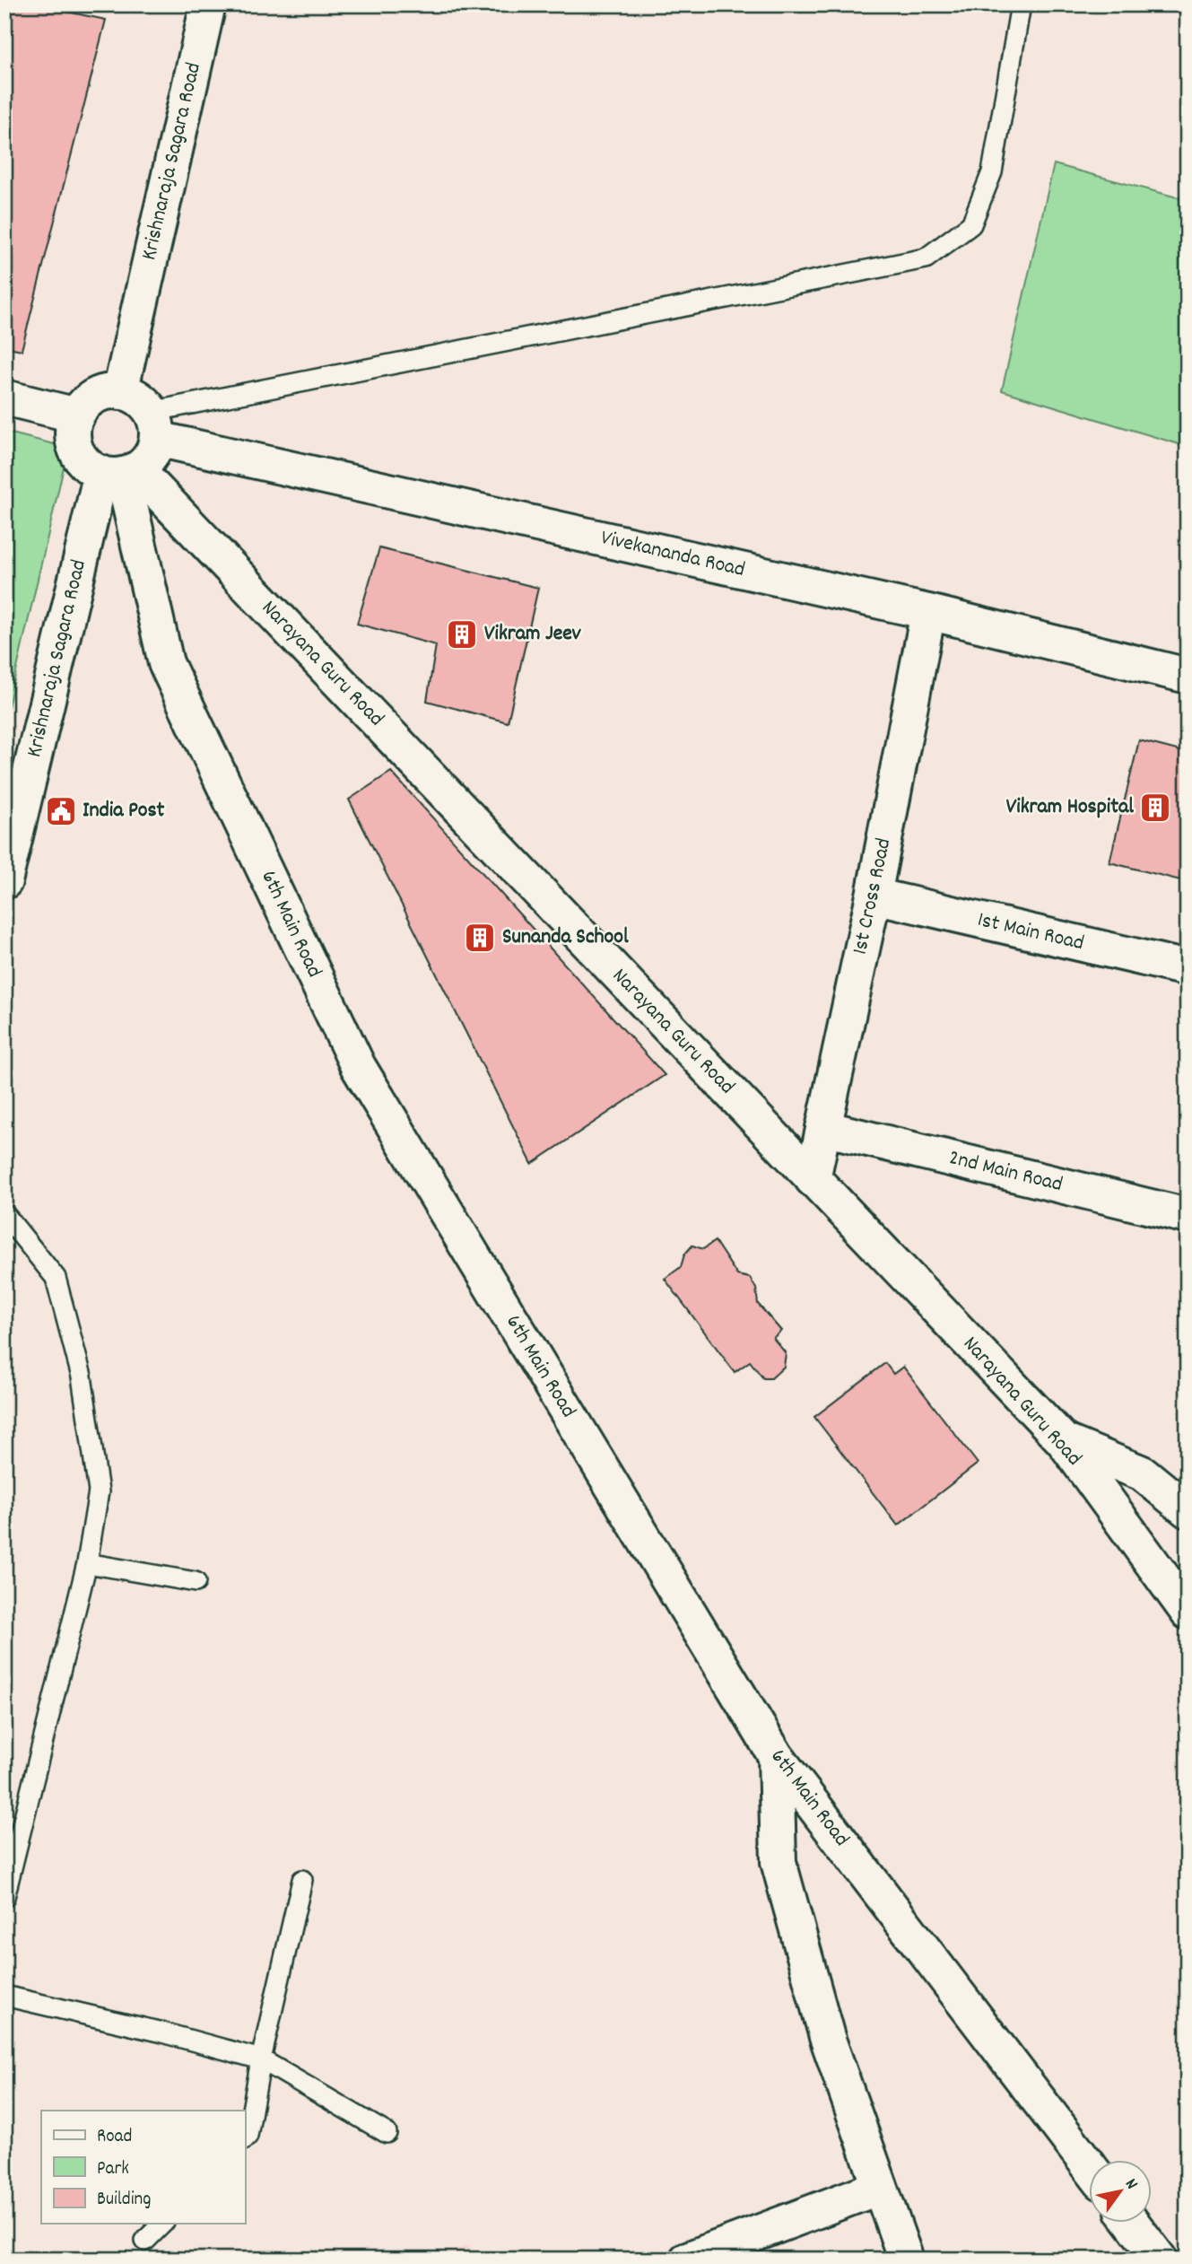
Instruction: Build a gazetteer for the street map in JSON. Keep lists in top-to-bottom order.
{
  "streets": {
    "street": [
      "Krishnaraja Sagara Road",
      "Vivekananda Road",
      "Narayana Guru Road",
      "1st Cross Road",
      "6th Main Road",
      "1st Main Road",
      "2nd Main Road"
    ]
  },
  "crossings": [
    ["Krishnaraja Sagara Road", "Vivekananda Road"],
    ["Krishnaraja Sagara Road", "Narayana Guru Road"],
    ["Krishnaraja Sagara Road", "6th Main Road"],
    ["Vivekananda Road", "Narayana Guru Road"],
    ["Vivekananda Road", "1st Cross Road"],
    ["Vivekananda Road", "6th Main Road"],
    ["Narayana Guru Road", "1st Cross Road"],
    ["Narayana Guru Road", "6th Main Road"],
    ["1st Cross Road", "1st Main Road"],
    ["1st Cross Road", "2nd Main Road"]
  ],
  "places": {
    "building": ["Vikram Jeev", "Vikram Hospital", "Sunanda School"],
    "public building": ["India Post"]
  },
  "legend": ["Road", "Park", "Building"],
  "north": "top right"
}
